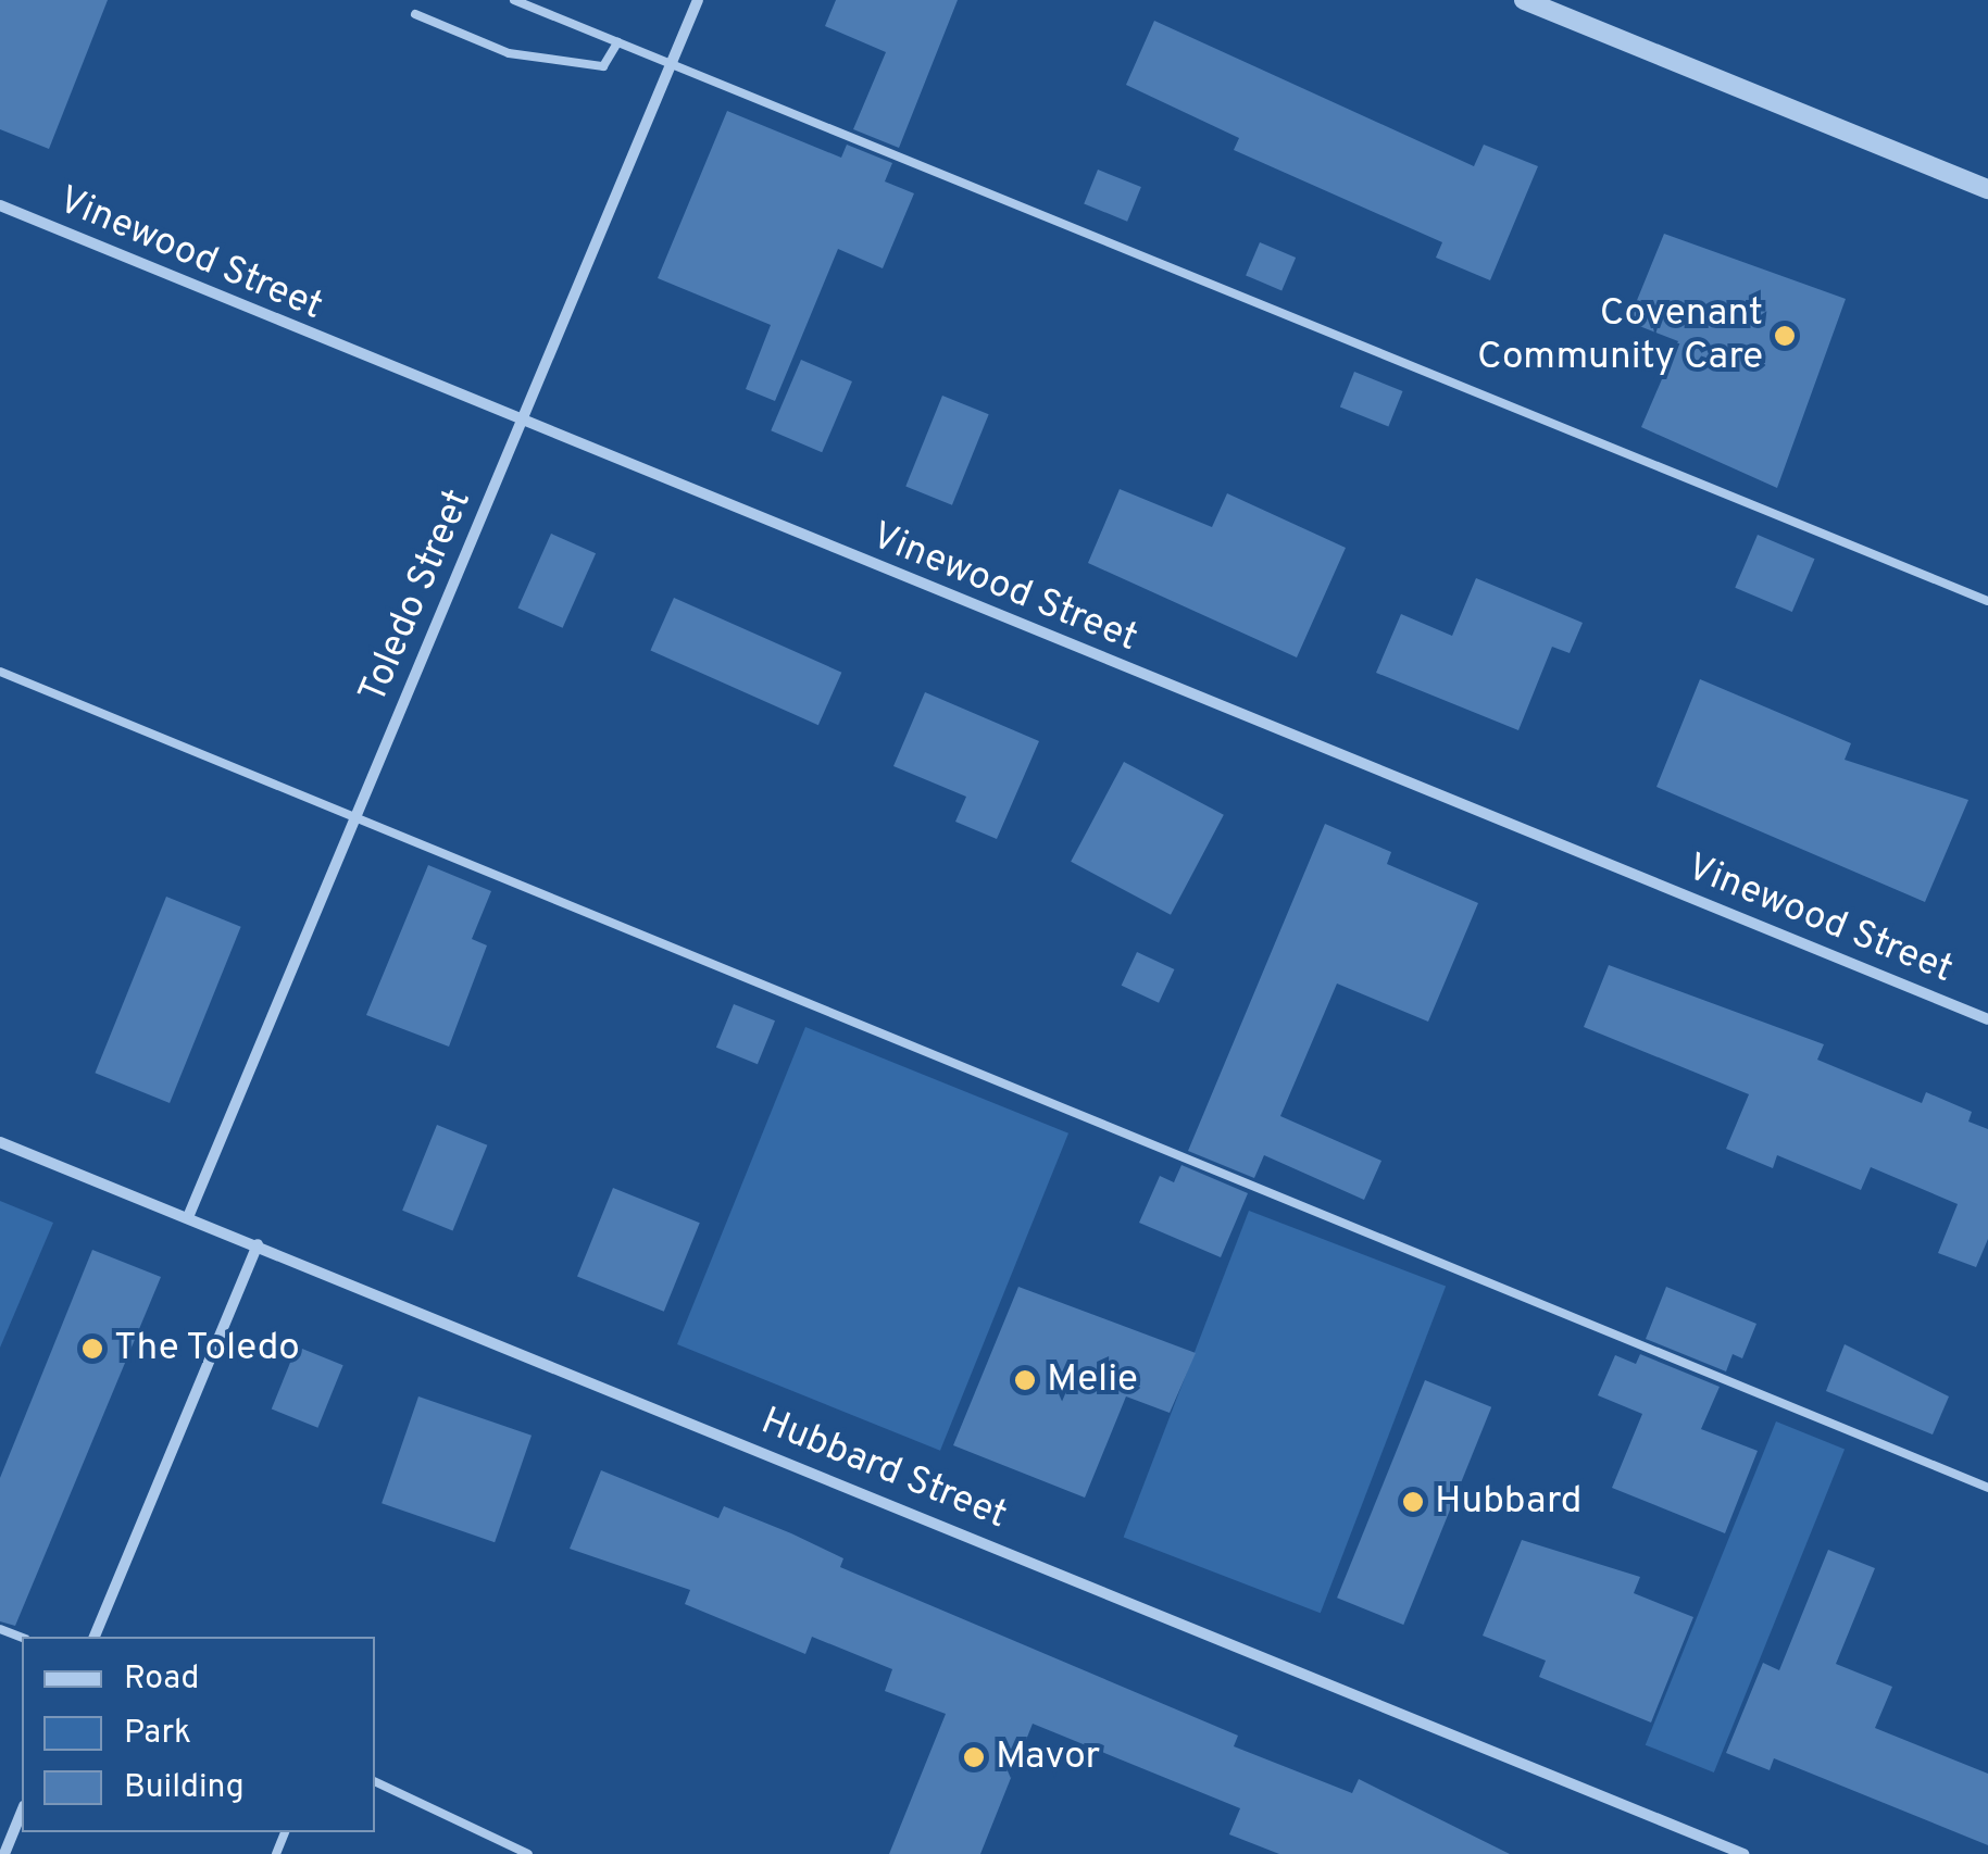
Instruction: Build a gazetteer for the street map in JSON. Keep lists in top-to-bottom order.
{
  "streets": {
    "street": ["Vinewood Street", "Toledo Street", "Hubbard Street"]
  },
  "crossings": [
    ["Vinewood Street", "Toledo Street"],
    ["Toledo Street", "Hubbard Street"]
  ],
  "places": [
    "Covenant Community Care",
    "The Toledo",
    "Melie",
    "Hubbard",
    "Mavor"
  ],
  "legend": ["Road", "Park", "Building"]
}
